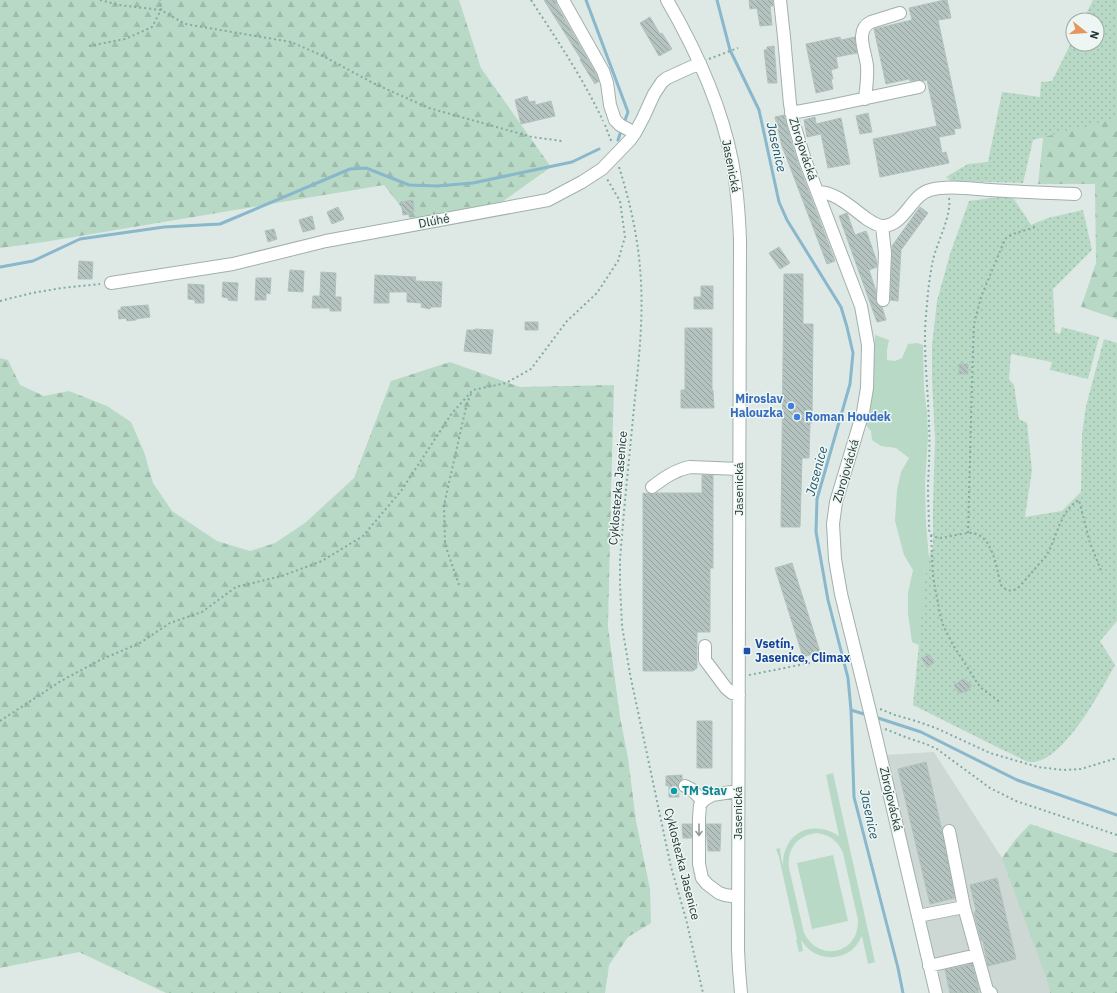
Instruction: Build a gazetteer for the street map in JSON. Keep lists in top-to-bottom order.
{
  "streets": {
    "street": ["Zbrojovácká", "Jasenická", "Dlúhé"],
    "path": ["Cyklostezka Jasenice"]
  },
  "crossings": [
    ["Jasenická", "Dlúhé"],
    ["Dlúhé", "Cyklostezka Jasenice"]
  ],
  "water": ["Jasenice"],
  "places": {
    "other": ["Miroslav Halouzka", "Roman Houdek", "TM Stav"],
    "transit": ["Vsetín, Jasenice, Climax"]
  },
  "north": "right"
}
